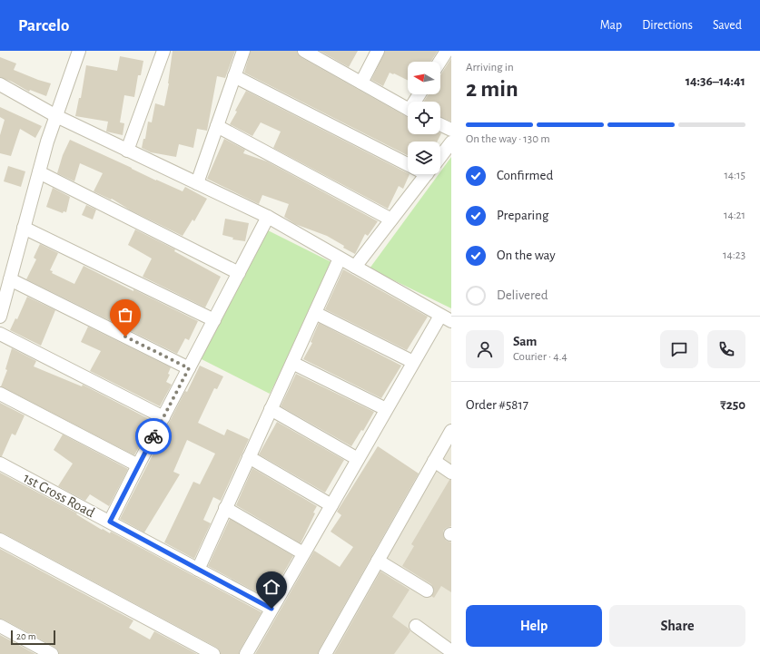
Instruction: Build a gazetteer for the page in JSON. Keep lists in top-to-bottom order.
{
  "streets": {
    "street": ["1st Cross Road"]
  },
  "scale_bar": "20 m",
  "north": "left",
  "page": {
    "header": "Parcelo",
    "nav": ["Map", "Directions", "Saved"],
    "heading": ["2 min", "Arriving in", "14:36–14:41"],
    "panel": [
      "Sam",
      "Courier · 4.4",
      "Order #5817",
      "₹250"
    ],
    "bar": "On the way · 130 m",
    "list": [
      ["Confirmed", "14:15"],
      ["Preparing", "14:21"],
      ["On the way", "14:23"],
      "Delivered"
    ],
    "buttons": ["Help", "Share"],
    "scale": "20 m"
  }
}
